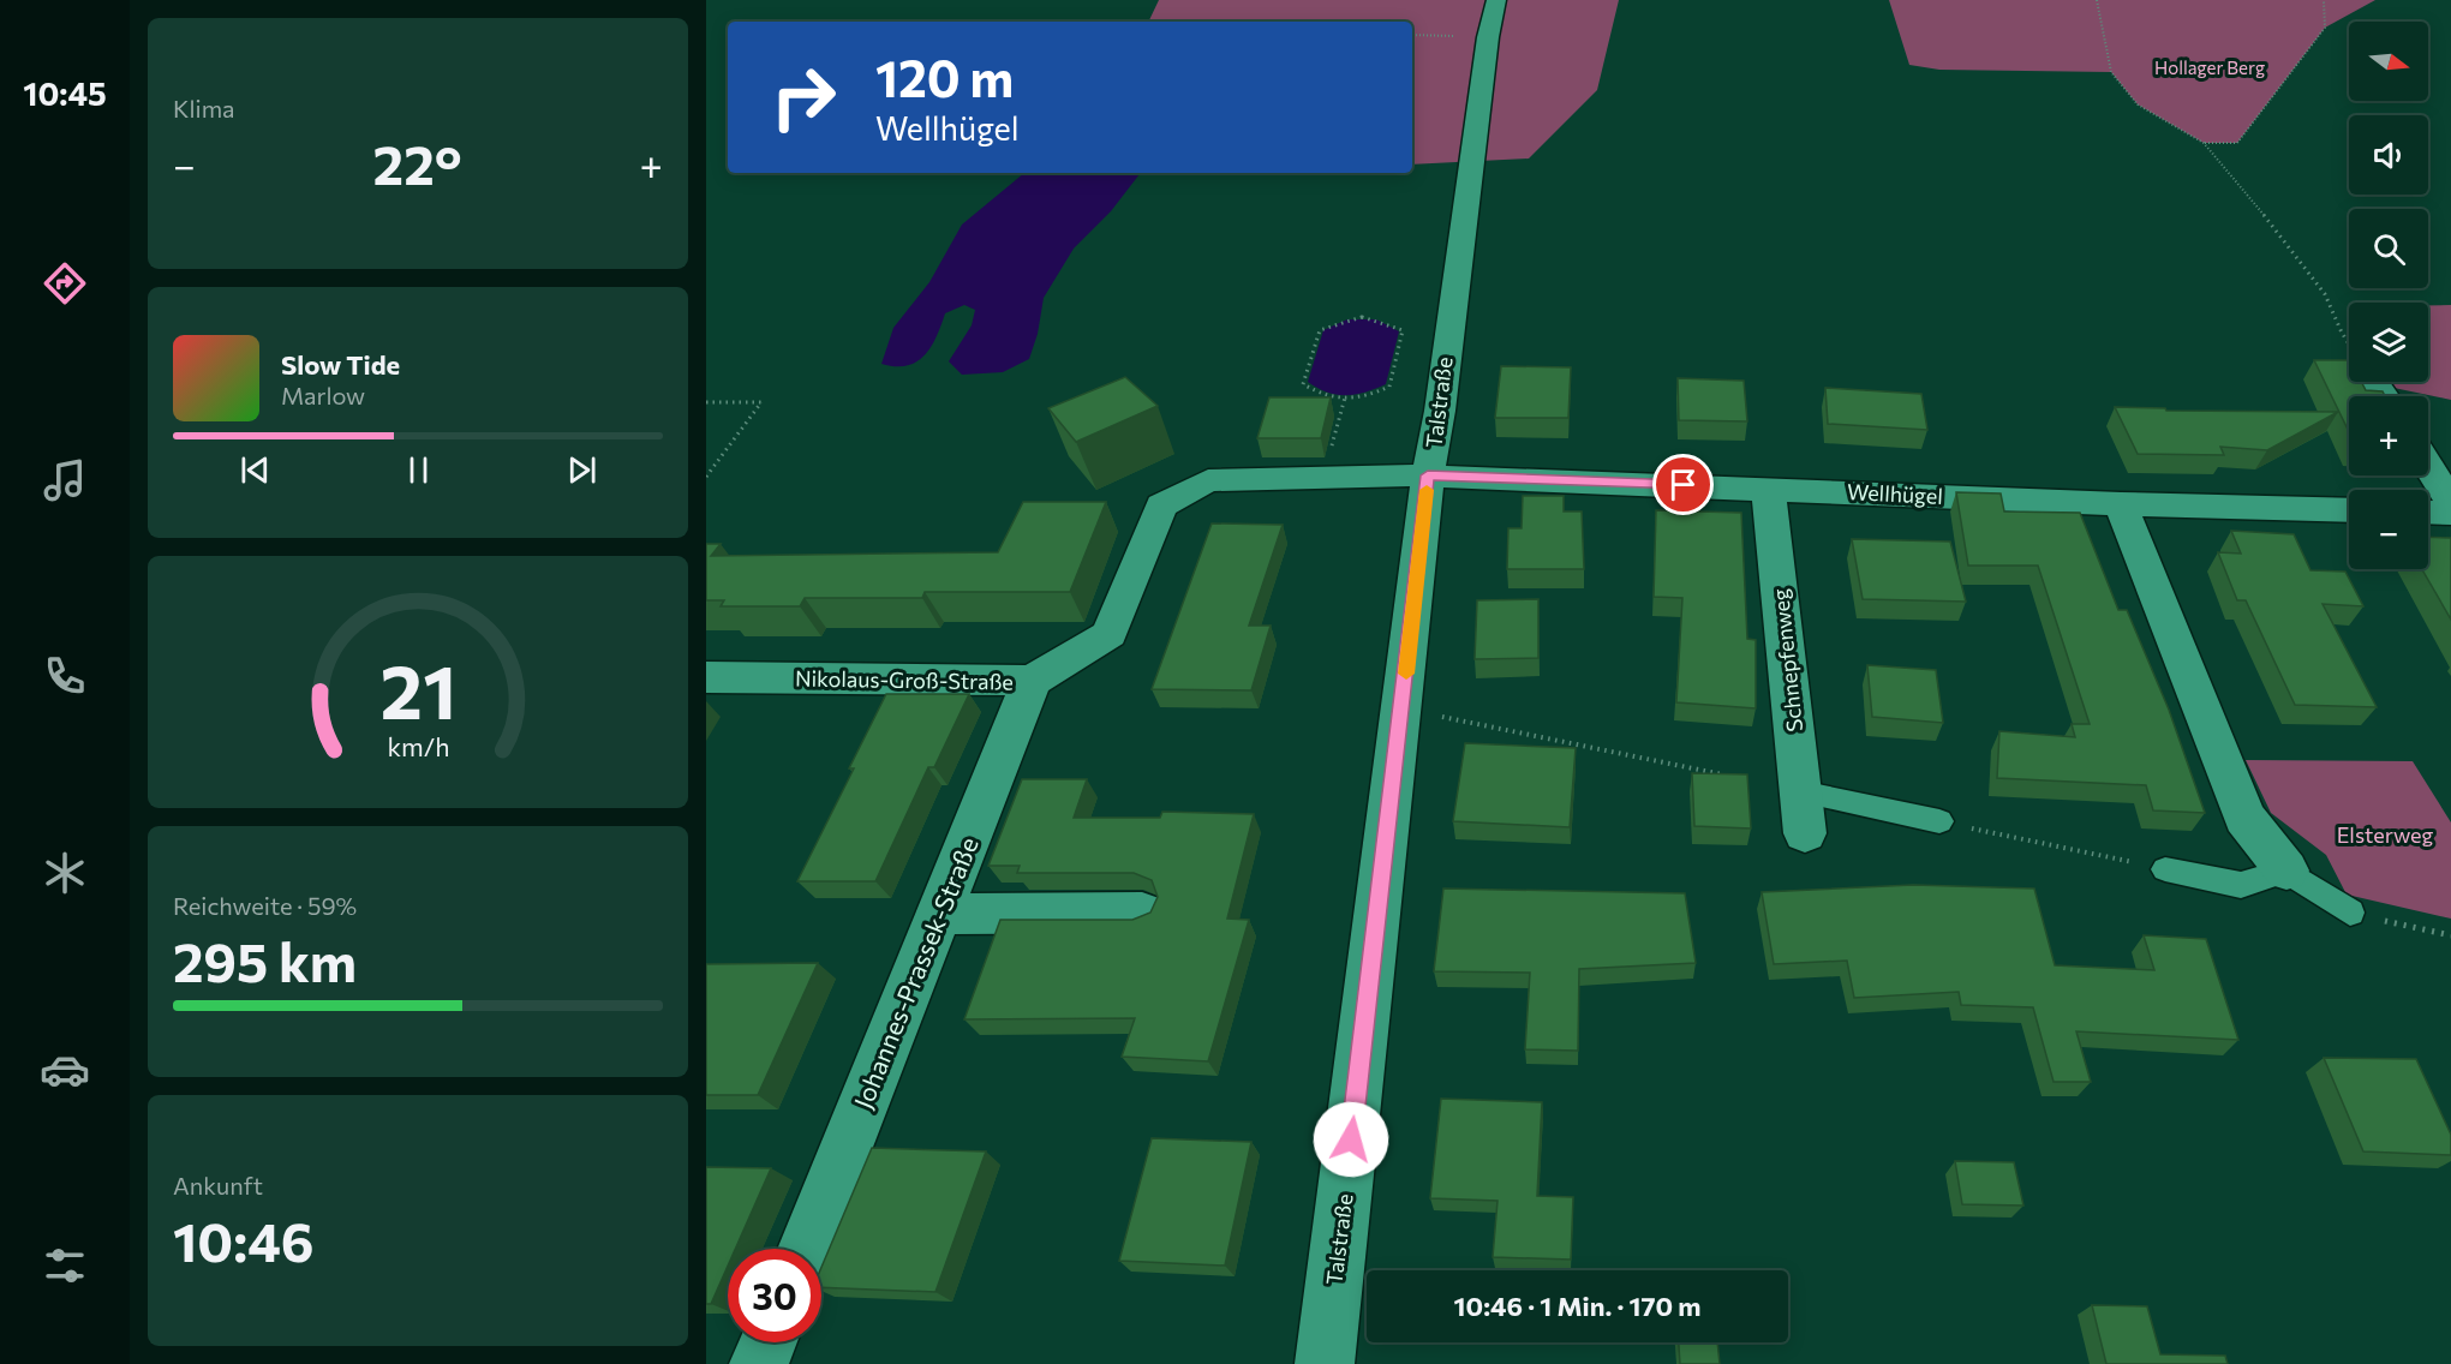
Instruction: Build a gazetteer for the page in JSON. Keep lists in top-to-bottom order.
{
  "streets": {
    "street": [
      "Talstraße",
      "Wellhügel",
      "Schnepfenweg",
      "Nikolaus-Groß-Straße",
      "Johannes-Prassek-Straße"
    ]
  },
  "crossings": [
    ["Talstraße", "Wellhügel"],
    ["Talstraße", "Nikolaus-Groß-Straße"],
    ["Wellhügel", "Schnepfenweg"],
    ["Wellhügel", "Nikolaus-Groß-Straße"],
    ["Nikolaus-Groß-Straße", "Johannes-Prassek-Straße"]
  ],
  "parks": ["Hollager Berg", "Elsterweg"],
  "north": "right",
  "page": {
    "tabs": "10:45",
    "tile": [
      "Klima",
      ["Reichweite · 59%", "295 km"],
      ["Ankunft", "10:46"]
    ],
    "map_buttons": ["+", "−"],
    "turn": ["120 m", "Wellhügel"],
    "heat": ["−", "22°", "+"],
    "song": ["Slow Tide", "Marlow"],
    "limit": "30",
    "trip": "10:46 · 1 Min. · 170 m",
    "gauge": ["21", "km/h"]
  }
}
